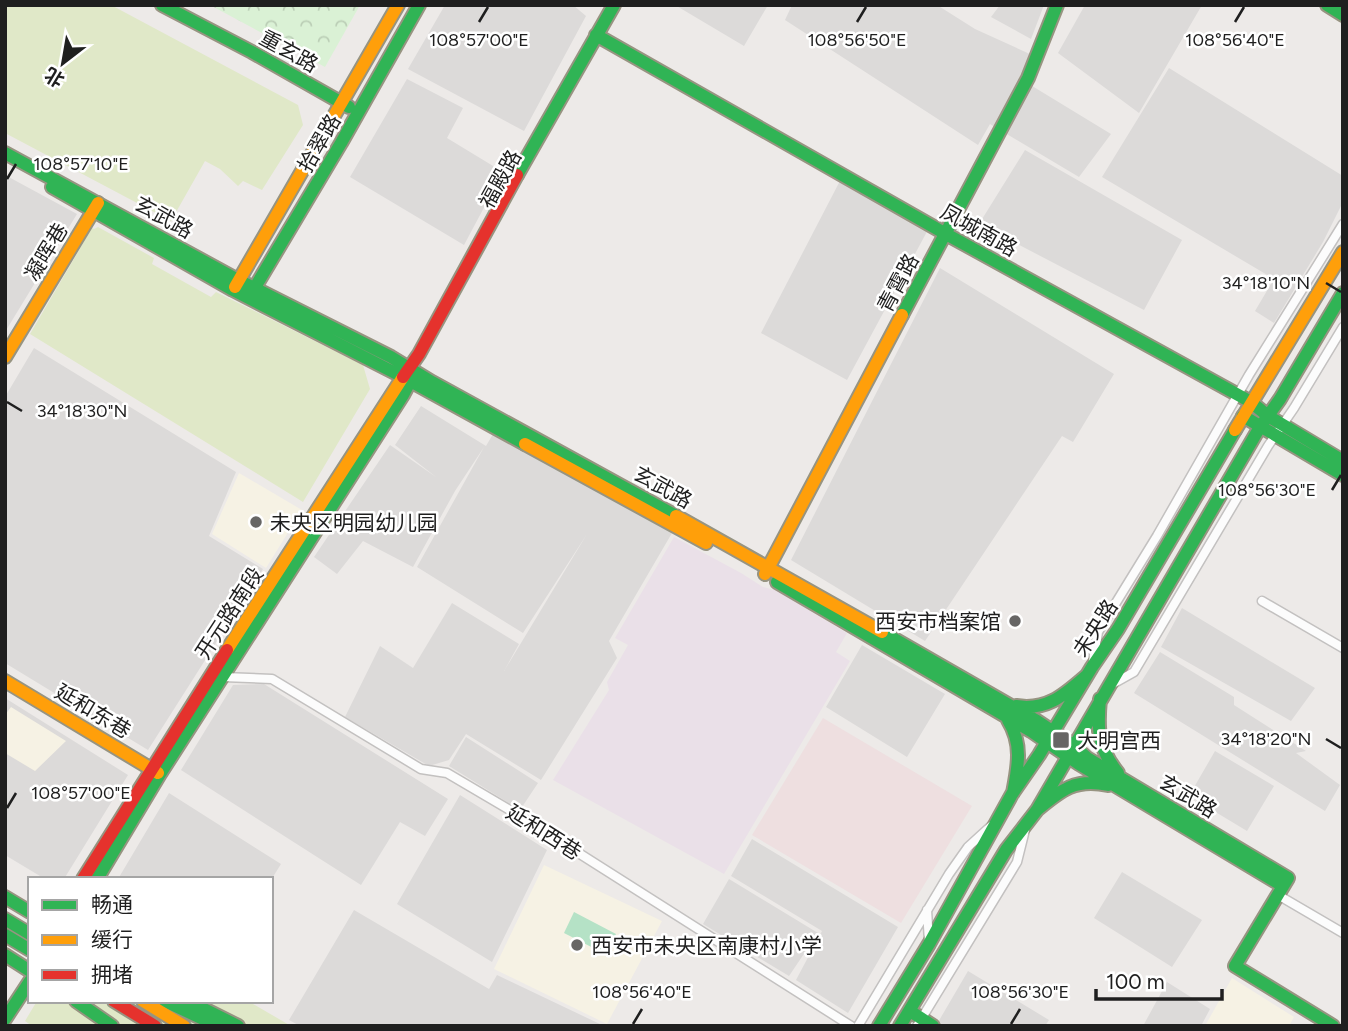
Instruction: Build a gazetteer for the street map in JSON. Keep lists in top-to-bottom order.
{
  "streets": {
    "main road": [
      "重玄路",
      "拾翠路",
      "福殿路",
      "玄武路",
      "凤城南路",
      "凝晖巷",
      "青霄路",
      "开元路南段",
      "未央路",
      "延和东巷"
    ],
    "street": ["延和西巷"]
  },
  "crossings": [
    ["重玄路", "拾翠路"],
    ["拾翠路", "玄武路"],
    ["福殿路", "玄武路"],
    ["福殿路", "凤城南路"],
    ["福殿路", "开元路南段"],
    ["玄武路", "凝晖巷"],
    ["玄武路", "青霄路"],
    ["玄武路", "开元路南段"],
    ["玄武路", "未央路"],
    ["凤城南路", "青霄路"],
    ["凤城南路", "未央路"],
    ["开元路南段", "延和东巷"],
    ["开元路南段", "延和西巷"]
  ],
  "places": {
    "other": ["未央区明园幼儿园", "西安市档案馆", "西安市未央区南康村小学"],
    "transit": ["大明宫西"]
  },
  "legend": ["畅通", "缓行", "拥堵"],
  "scale_bar": "100 m",
  "north": "bottom left",
  "coordinates": [
    "108°56'40\"E",
    "108°57'00\"E",
    "108°56'50\"E",
    "108°57'10\"E",
    "34°18'10\"N",
    "34°18'30\"N",
    "108°56'30\"E",
    "34°18'20\"N"
  ]
}
